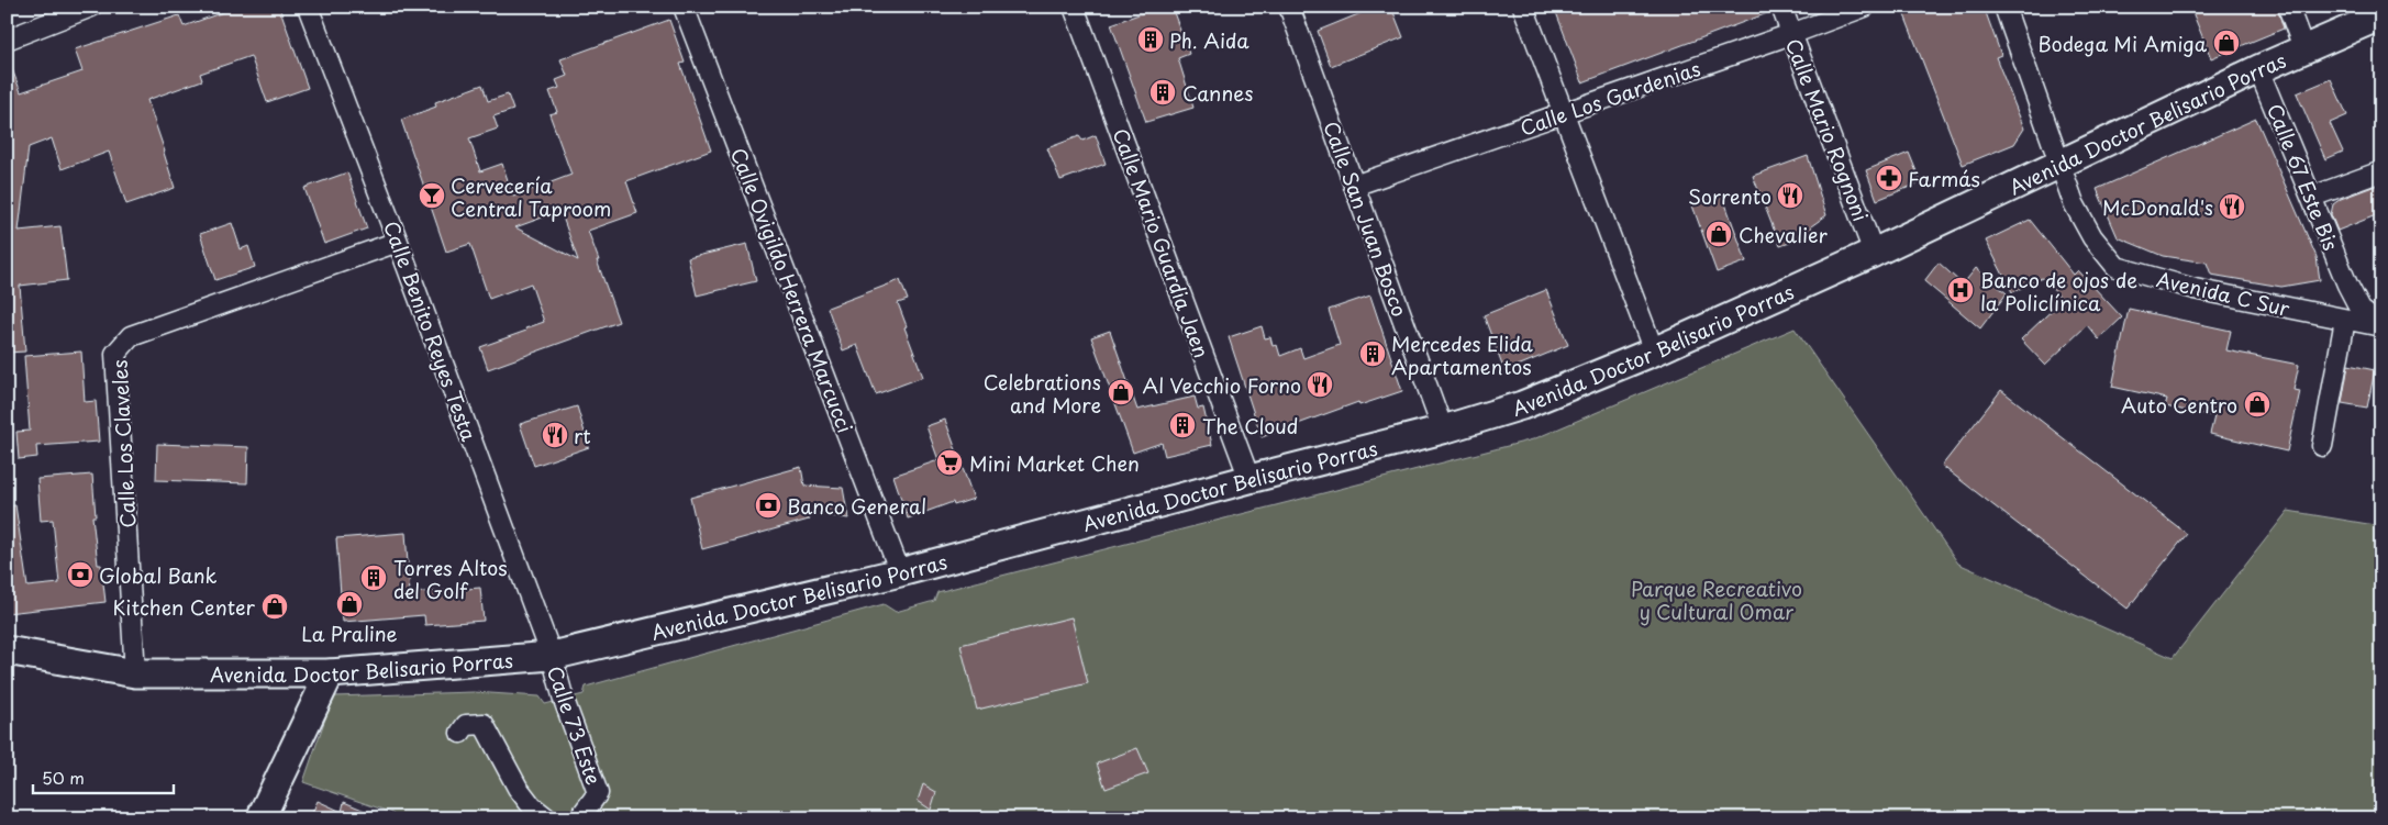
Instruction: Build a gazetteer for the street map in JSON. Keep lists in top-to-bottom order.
{
  "streets": {
    "street": [
      "Calle Los Gardenias",
      "Avenida Doctor Belisario Porras",
      "Calle Mario Rognoni",
      "Calle 67 Este Bis",
      "Calle San Juan Bosco",
      "Calle Mario Guardia Jaen",
      "Calle Ovigildo Herrera Marcucci",
      "Avenida C Sur",
      "Calle Benito Reyes Testa",
      "Calle Los Claveles",
      "Calle 73 Este"
    ]
  },
  "crossings": [
    ["Calle Los Gardenias", "Calle Mario Rognoni"],
    ["Calle Los Gardenias", "Calle San Juan Bosco"],
    ["Avenida Doctor Belisario Porras", "Calle Mario Rognoni"],
    ["Avenida Doctor Belisario Porras", "Calle 67 Este Bis"],
    ["Avenida Doctor Belisario Porras", "Calle San Juan Bosco"],
    ["Avenida Doctor Belisario Porras", "Calle Mario Guardia Jaen"],
    ["Avenida Doctor Belisario Porras", "Calle Ovigildo Herrera Marcucci"],
    ["Avenida Doctor Belisario Porras", "Avenida C Sur"],
    ["Avenida Doctor Belisario Porras", "Calle Benito Reyes Testa"],
    ["Avenida Doctor Belisario Porras", "Calle Los Claveles"],
    ["Avenida Doctor Belisario Porras", "Calle 73 Este"],
    ["Calle 67 Este Bis", "Avenida C Sur"],
    ["Calle Benito Reyes Testa", "Calle Los Claveles"],
    ["Calle Benito Reyes Testa", "Calle 73 Este"]
  ],
  "parks": ["Parque Recreativo y Cultural Omar"],
  "places": {
    "building": [
      "Ph. Aida",
      "Cannes",
      "Mercedes Elida Apartamentos",
      "The Cloud",
      "Torres Altos del Golf"
    ],
    "shop": [
      "Bodega Mi Amiga",
      "Chevalier",
      "Celebrations and More",
      "Auto Centro",
      "La Praline",
      "Kitchen Center"
    ],
    "pharmacy": ["Farmás"],
    "bar": ["Cervecería Central Taproom"],
    "restaurant": [
      "Sorrento",
      "McDonald's",
      "Al Vecchio Forno",
      "rt"
    ],
    "hospital": ["Banco de ojos de la Policlínica"],
    "supermarket": ["Mini Market Chen"],
    "bank": ["Banco General", "Global Bank"]
  },
  "scale_bar": "50 m"
}
